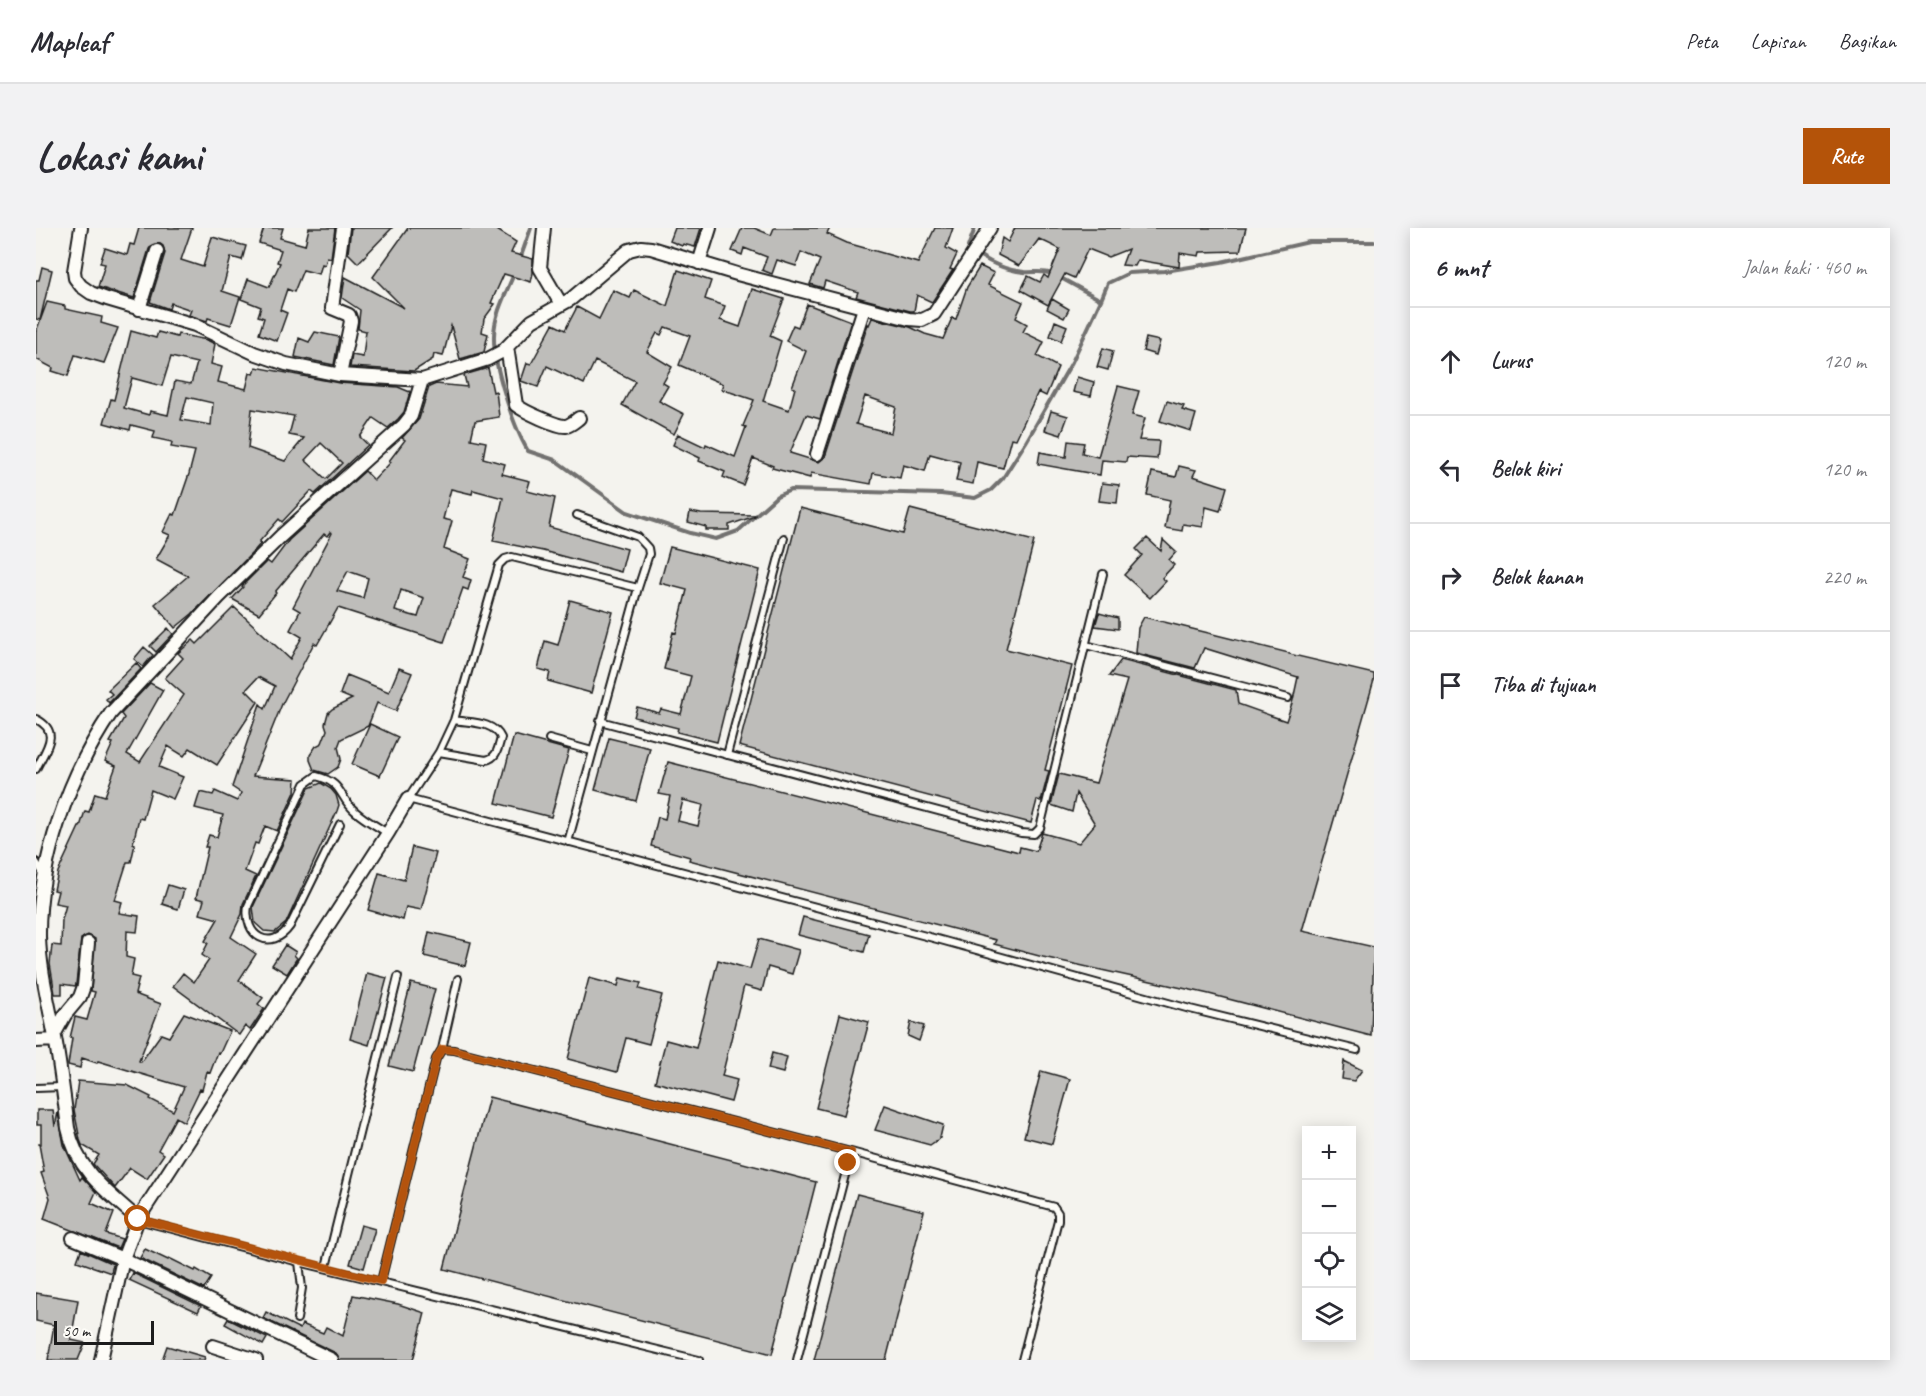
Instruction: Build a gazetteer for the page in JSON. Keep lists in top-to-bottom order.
{
  "scale_bar": "50 m",
  "page": {
    "header": "Mapleaf",
    "nav": ["Peta", "Lapisan", "Bagikan"],
    "buttons": "Rute",
    "title": "Lokasi kami",
    "heading": ["6 mnt", "Jalan kaki · 460 m"],
    "list": [
      ["Lurus", "120 m"],
      ["Belok kiri", "120 m"],
      ["Belok kanan", "220 m"],
      "Tiba di tujuan"
    ],
    "map_buttons": ["+", "−"],
    "scale": "50 m"
  }
}
